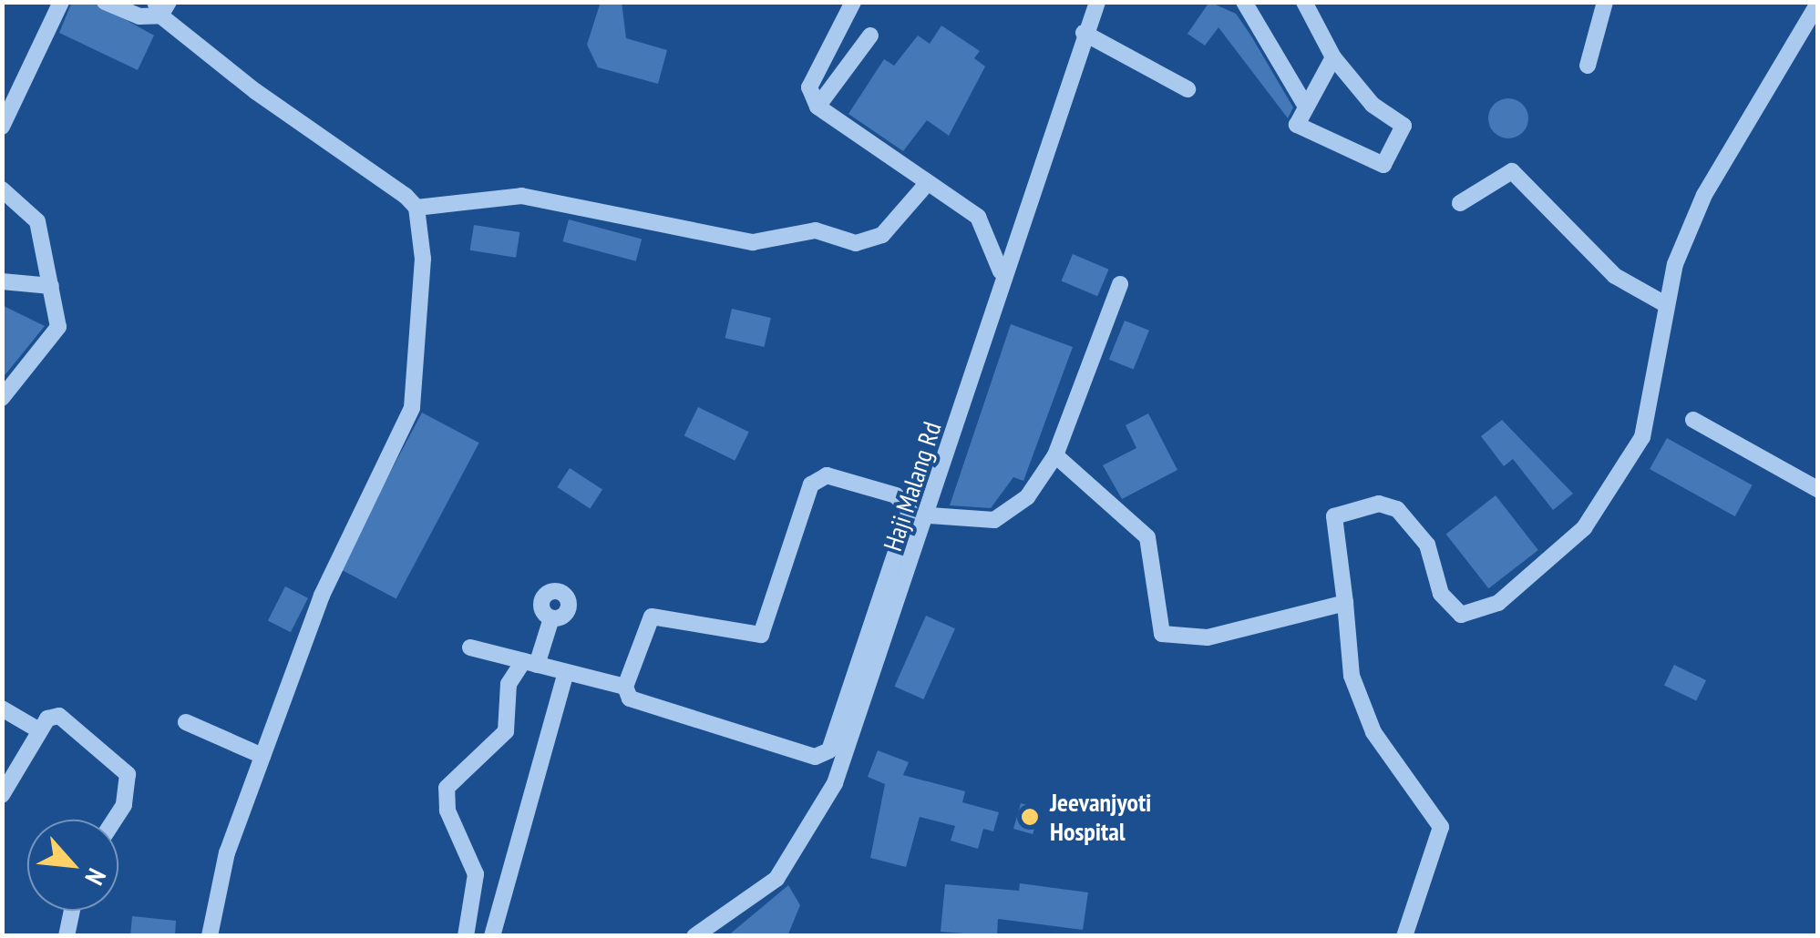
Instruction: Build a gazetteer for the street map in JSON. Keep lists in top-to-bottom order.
{
  "streets": {
    "street": ["Haji Malang Rd"]
  },
  "places": ["Jeevanjyoti Hospital"],
  "north": "bottom right"
}
